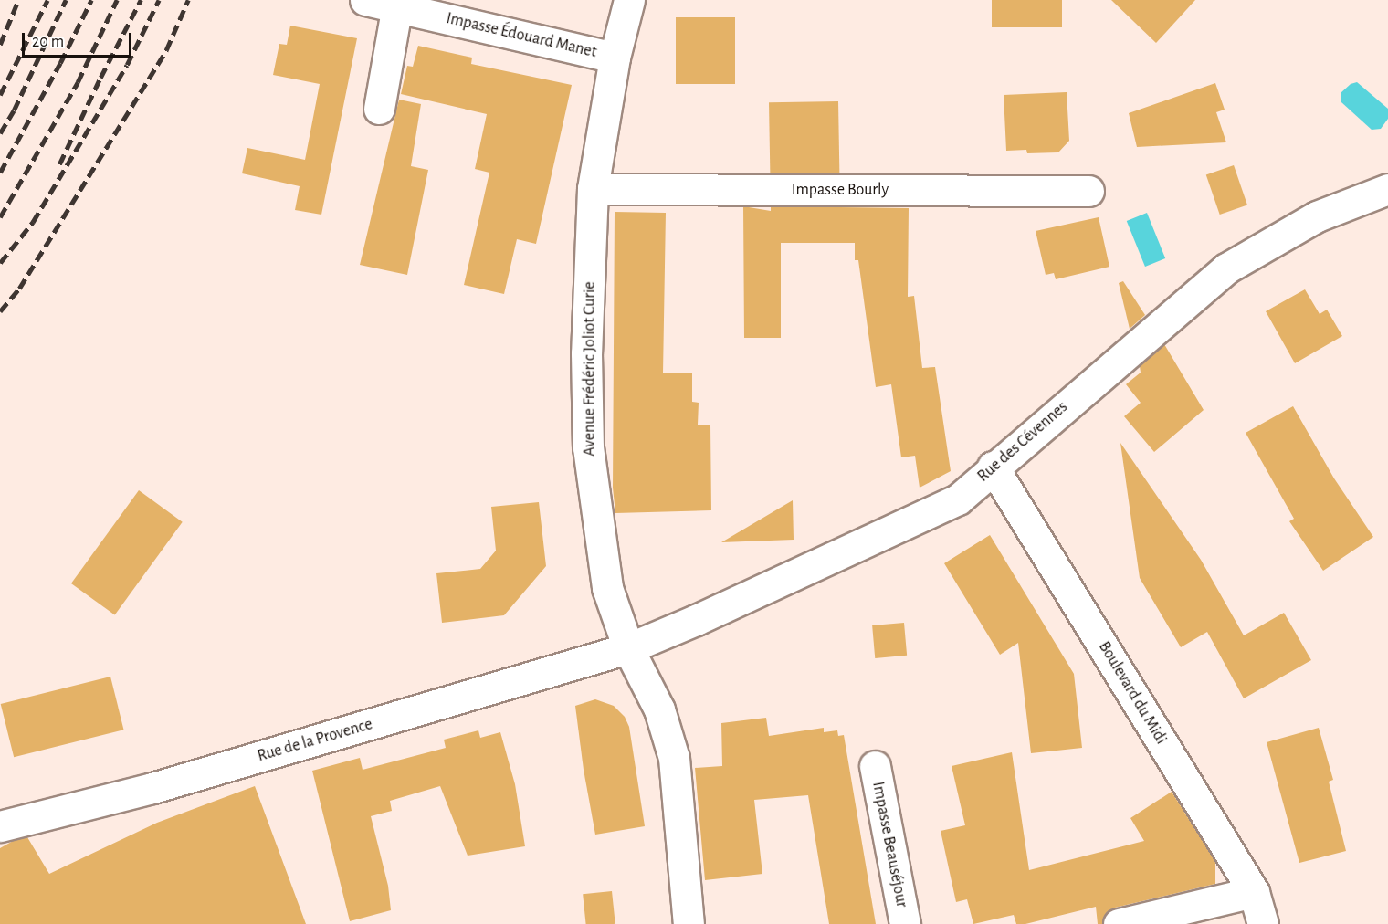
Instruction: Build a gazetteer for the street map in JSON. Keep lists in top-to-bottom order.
{
  "streets": {
    "street": [
      "Impasse Édouard Manet",
      "Impasse Bourly",
      "Avenue Frédéric Joliot Curie",
      "Rue des Cévennes",
      "Boulevard du Midi",
      "Rue de la Provence",
      "Impasse Beauséjour"
    ]
  },
  "crossings": [
    ["Impasse Édouard Manet", "Avenue Frédéric Joliot Curie"],
    ["Impasse Bourly", "Avenue Frédéric Joliot Curie"],
    ["Avenue Frédéric Joliot Curie", "Rue des Cévennes"],
    ["Avenue Frédéric Joliot Curie", "Rue de la Provence"],
    ["Rue des Cévennes", "Boulevard du Midi"],
    ["Rue des Cévennes", "Rue de la Provence"]
  ],
  "scale_bar": "20 m"
}
